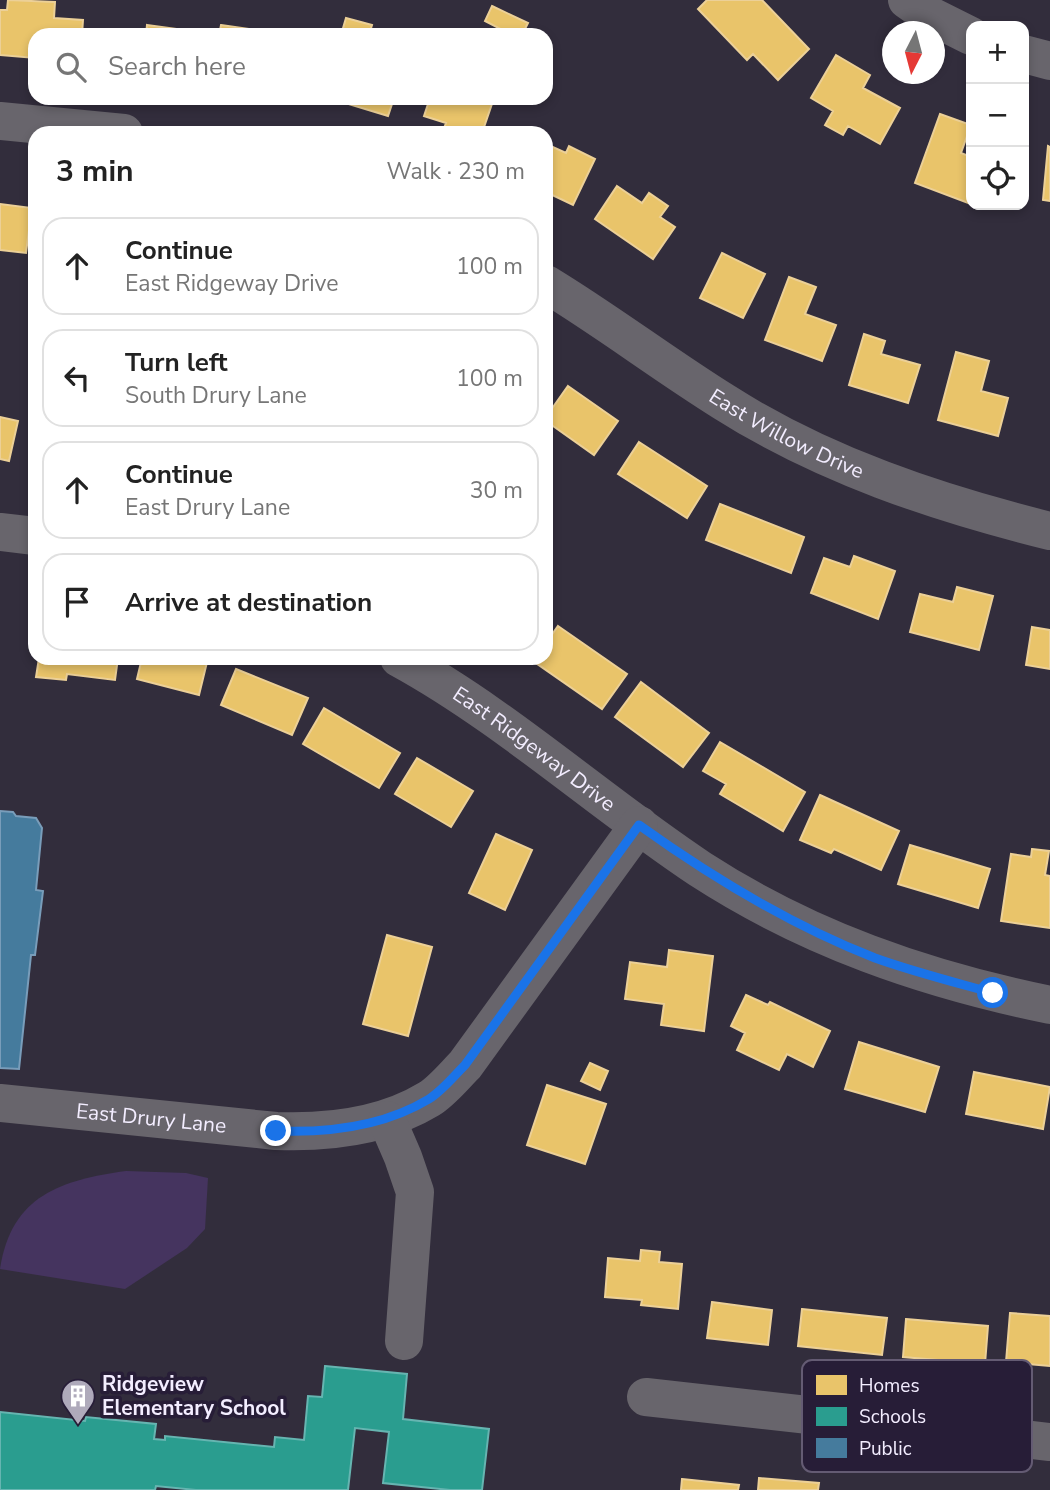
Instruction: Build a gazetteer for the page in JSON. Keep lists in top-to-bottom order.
{
  "streets": {
    "street": ["East Willow Drive", "East Ridgeway Drive", "East Drury Lane"]
  },
  "crossings": [
    ["East Ridgeway Drive", "East Drury Lane"]
  ],
  "places": {
    "building": ["Ridgeview Elementary School"]
  },
  "legend": ["Homes", "Schools", "Public"],
  "north": "bottom",
  "page": {
    "map_buttons": ["+", "−"],
    "search": "Search here",
    "heading": ["3 min", "Walk · 230 m"],
    "list": [
      ["Continue", "East Ridgeway Drive", "100 m"],
      ["Turn left", "South Drury Lane", "100 m"],
      ["Continue", "East Drury Lane", "30 m"],
      "Arrive at destination"
    ]
  }
}
